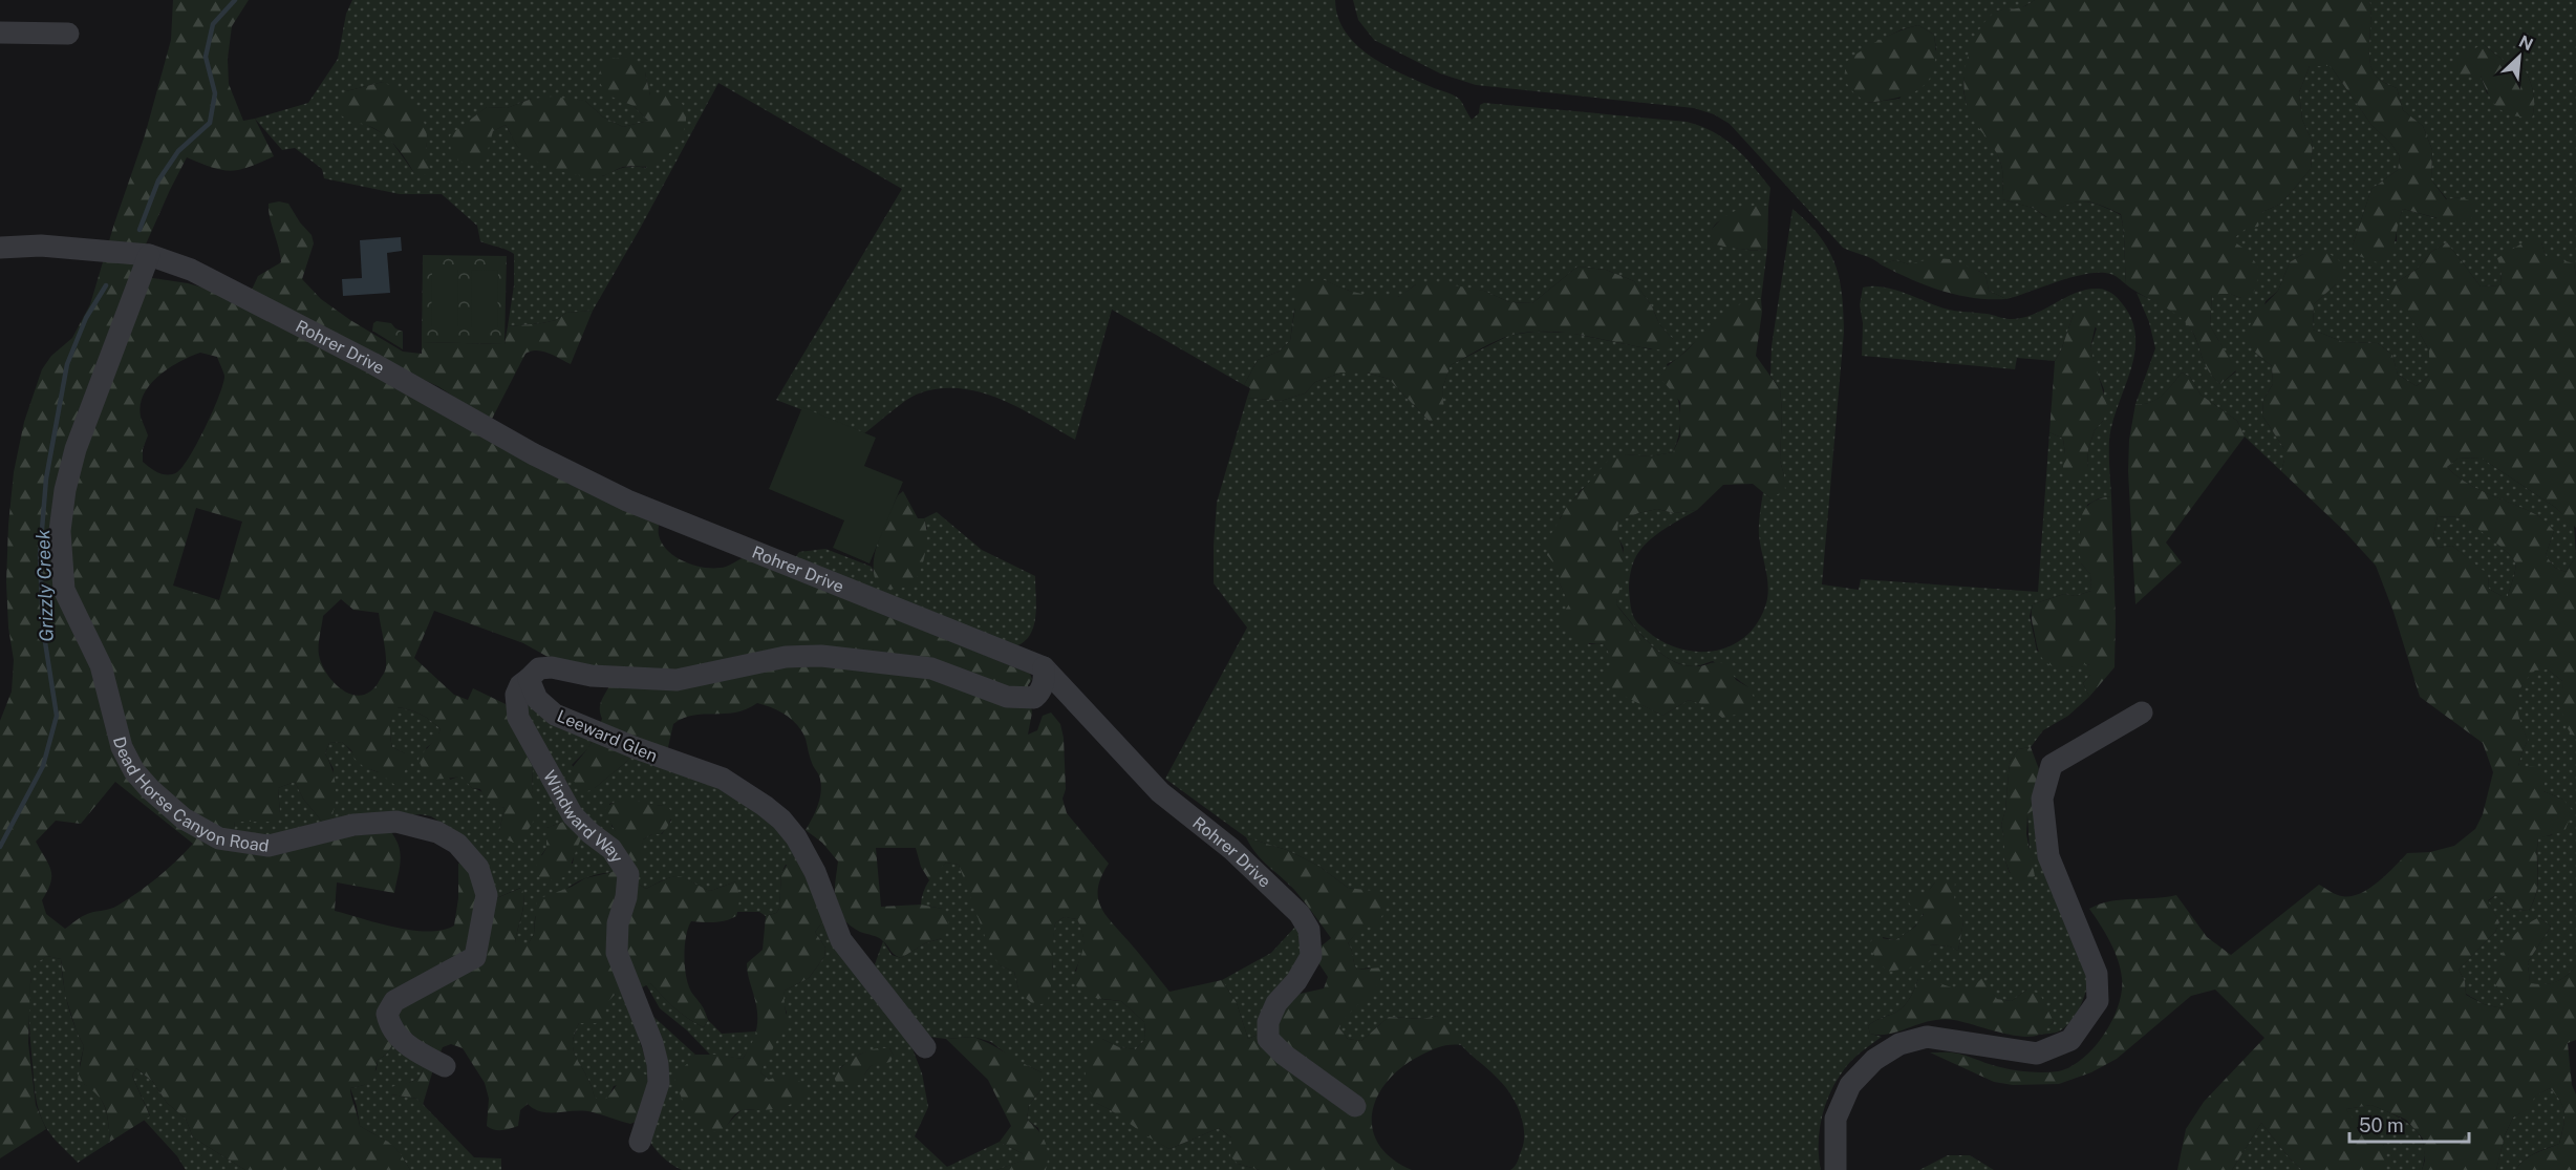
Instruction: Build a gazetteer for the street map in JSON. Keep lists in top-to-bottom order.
{
  "streets": {
    "street": [
      "Rohrer Drive",
      "Leeward Glen",
      "Dead Horse Canyon Road",
      "Windward Way"
    ]
  },
  "crossings": [
    ["Rohrer Drive", "Dead Horse Canyon Road"],
    ["Leeward Glen", "Windward Way"]
  ],
  "water": ["Grizzly Creek"],
  "scale_bar": "50 m",
  "north": "top right"
}
